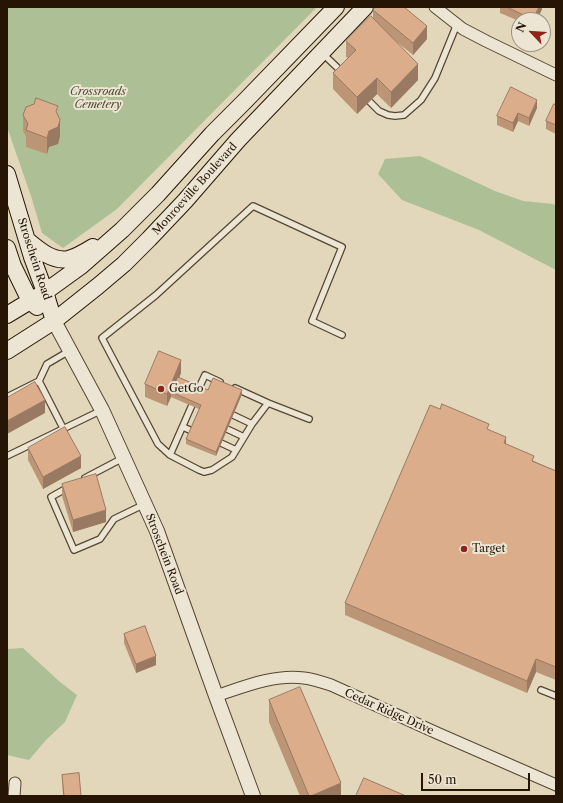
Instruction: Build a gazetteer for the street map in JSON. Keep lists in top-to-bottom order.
{
  "streets": {
    "main road": ["Monroeville Boulevard", "Stroschein Road"],
    "street": ["Cedar Ridge Drive"]
  },
  "crossings": [
    ["Monroeville Boulevard", "Stroschein Road"],
    ["Stroschein Road", "Cedar Ridge Drive"]
  ],
  "parks": ["Crossroads Cemetery"],
  "places": ["GetGo", "Target"],
  "scale_bar": "50 m",
  "north": "top left"
}
